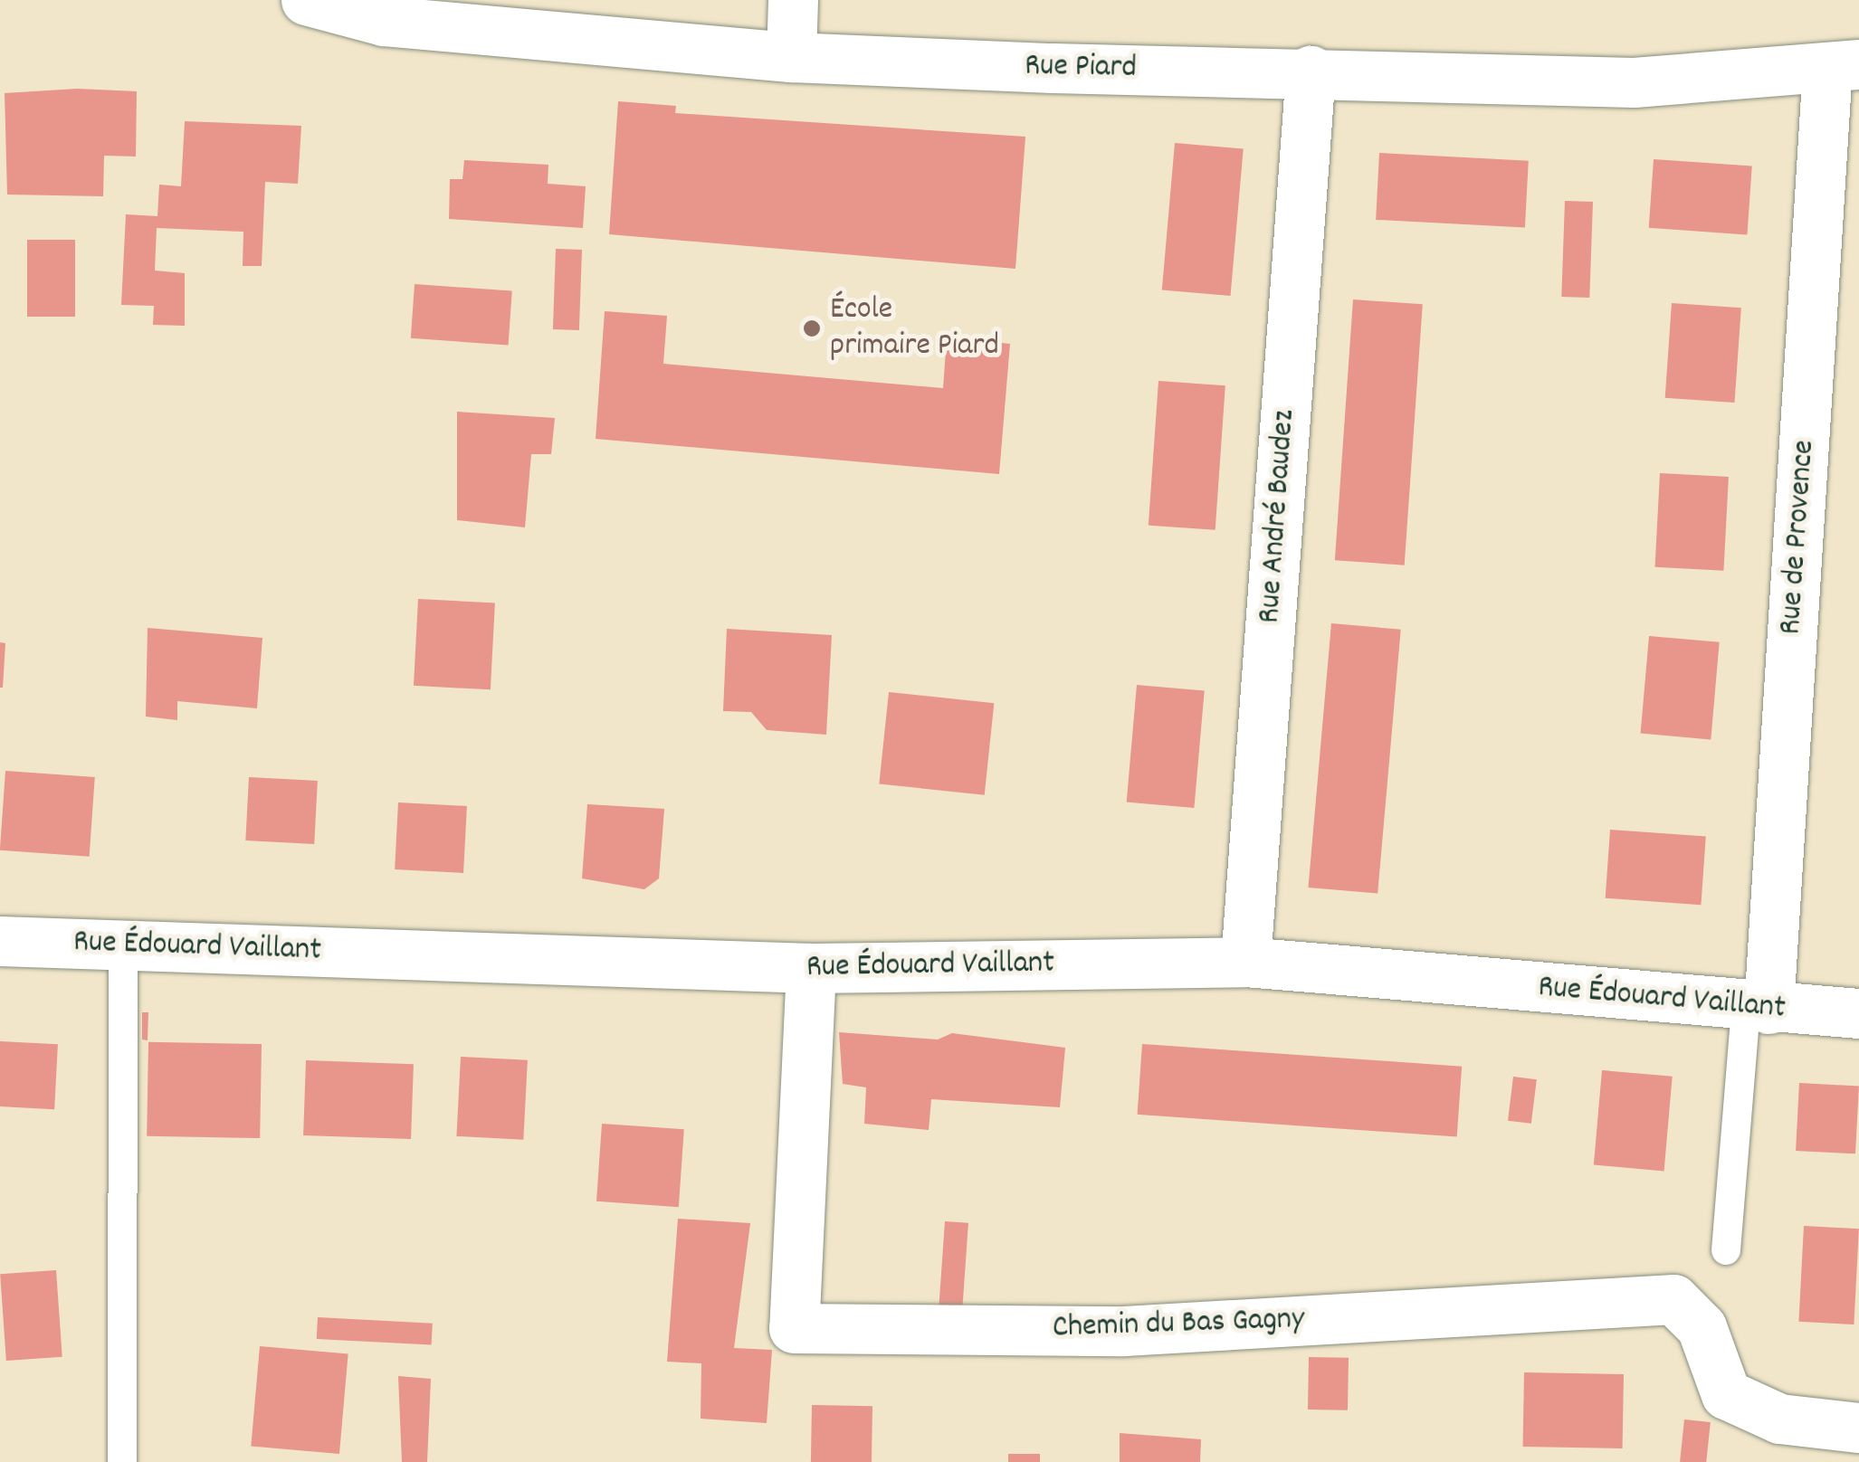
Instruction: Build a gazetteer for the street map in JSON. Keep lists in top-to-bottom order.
{
  "streets": {
    "street": [
      "Rue Piard",
      "Rue André Baudez",
      "Rue de Provence",
      "Rue Édouard Vaillant",
      "Chemin du Bas Gagny"
    ]
  },
  "crossings": [
    ["Rue Piard", "Rue André Baudez"],
    ["Rue Piard", "Rue de Provence"],
    ["Rue André Baudez", "Rue Édouard Vaillant"],
    ["Rue de Provence", "Rue Édouard Vaillant"],
    ["Rue Édouard Vaillant", "Chemin du Bas Gagny"]
  ],
  "places": ["École primaire Piard"]
}
